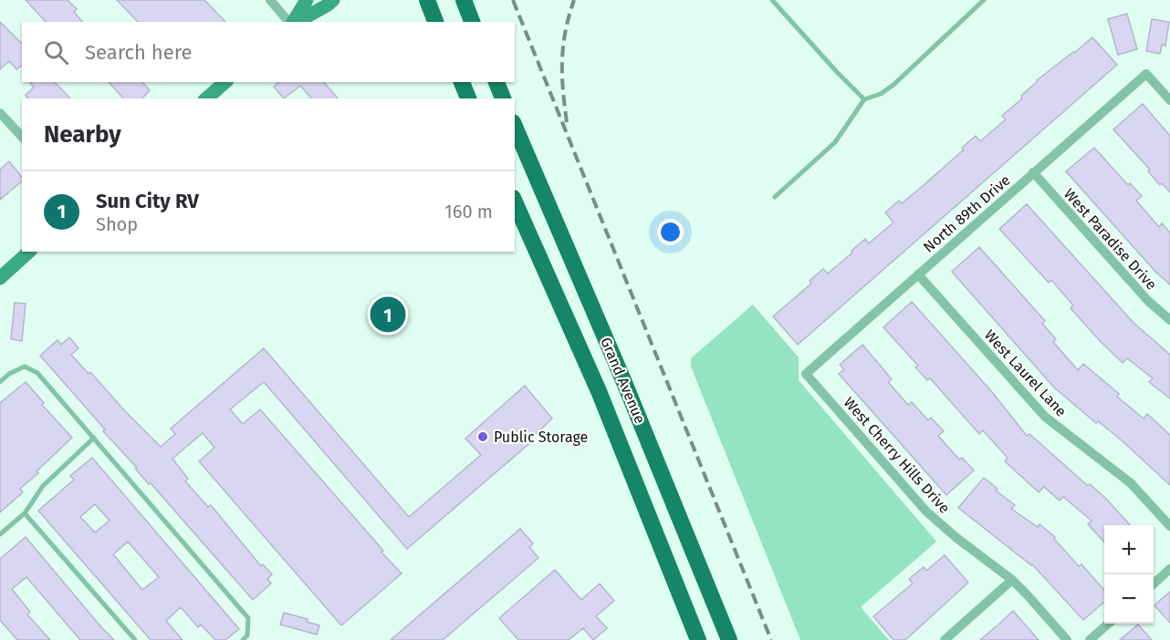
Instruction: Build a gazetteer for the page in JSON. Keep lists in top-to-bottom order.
{
  "streets": {
    "highway": ["Grand Avenue"],
    "street": [
      "North 89th Drive",
      "West Paradise Drive",
      "West Laurel Lane",
      "West Cherry Hills Drive"
    ]
  },
  "crossings": [
    ["North 89th Drive", "West Paradise Drive"],
    ["North 89th Drive", "West Laurel Lane"],
    ["North 89th Drive", "West Cherry Hills Drive"]
  ],
  "places": ["Public Storage"],
  "page": {
    "search": "Search here",
    "heading": "Nearby",
    "list": [
      {
        "mark": "1",
        "name": "Sun City RV",
        "note": "Shop",
        "value": "160 m"
      }
    ],
    "pins": "1",
    "map_buttons": ["+", "−"]
  }
}
